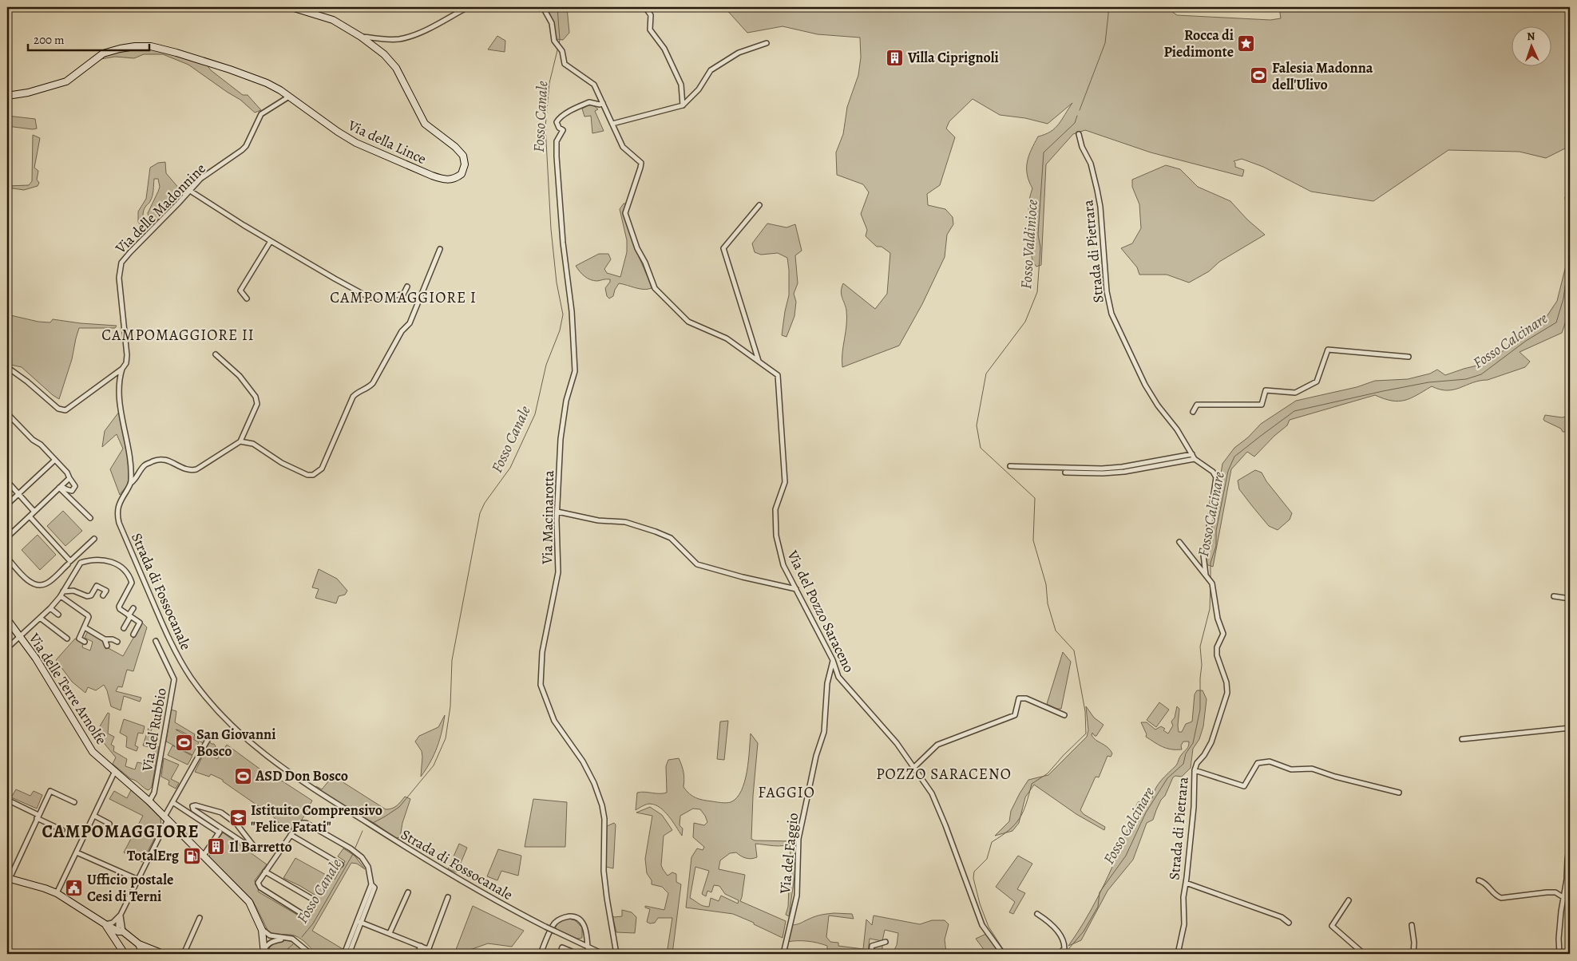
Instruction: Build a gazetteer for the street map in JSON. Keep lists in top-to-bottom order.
{
  "streets": {
    "street": [
      "Via della Lince",
      "Via delle Madonnine",
      "Strada di Pietrara",
      "Via Macinarotta",
      "Strada di Fossocanale",
      "Via del Pozzo Saraceno",
      "Via delle Terre Arnolfe",
      "Via del Rubbio",
      "Via del Faggio"
    ]
  },
  "crossings": [
    ["Via della Lince", "Via delle Madonnine"],
    ["Via delle Madonnine", "Strada di Fossocanale"],
    ["Via Macinarotta", "Via del Pozzo Saraceno"],
    ["Via del Pozzo Saraceno", "Via del Faggio"],
    ["Via delle Terre Arnolfe", "Via del Rubbio"]
  ],
  "districts": [
    "CAMPOMAGGIORE I",
    "CAMPOMAGGIORE II",
    "POZZO SARACENO",
    "FAGGIO",
    "CAMPOMAGGIORE"
  ],
  "water": ["Fosso Canale", "Fosso Valdinioce", "Fosso Calcinare"],
  "places": {
    "place": ["Rocca di Piedimonte"],
    "building": ["Villa Ciprignoli", "Il Barretto"],
    "sports": ["Falesia Madonna dell'Ulivo", "San Giovanni Bosco", "ASD Don Bosco"],
    "school or university": ["Istituito Comprensivo \"Felice Fatati\""],
    "fuel station": ["TotalErg"],
    "public building": ["Ufficio postale Cesi di Terni"]
  },
  "scale_bar": "200 m",
  "north": "top"
}
